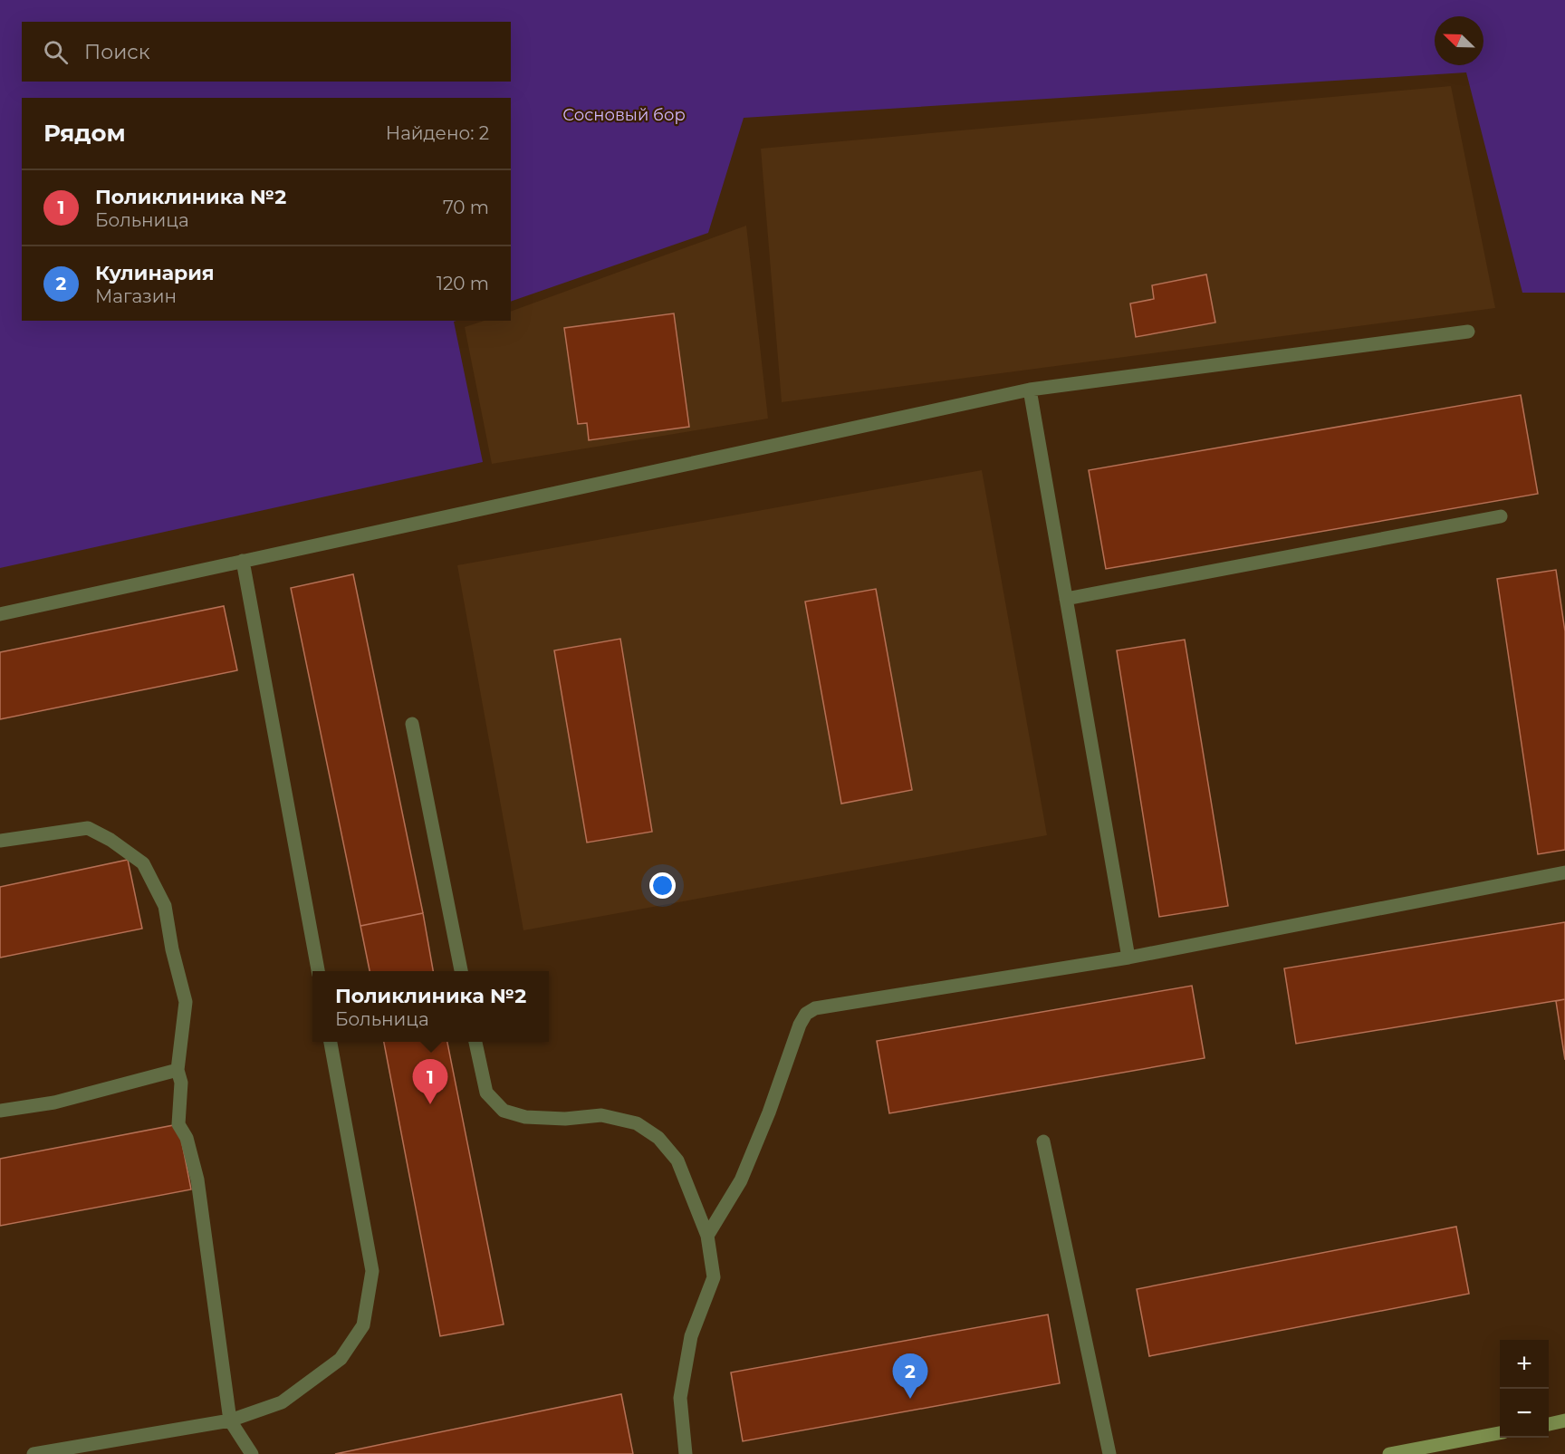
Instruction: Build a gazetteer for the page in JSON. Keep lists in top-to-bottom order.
{
  "parks": ["Сосновый бор"],
  "north": "top left",
  "page": {
    "search": "Поиск",
    "heading": ["Рядом", "Найдено: 2"],
    "list": [
      {
        "mark": "1",
        "name": "Поликлиника №2",
        "note": "Больница",
        "value": "70 m"
      },
      {
        "mark": "2",
        "name": "Кулинария",
        "note": "Магазин",
        "value": "120 m"
      }
    ],
    "popup": ["Поликлиника №2", "Больница"],
    "pins": ["1", "2"],
    "map_buttons": ["+", "−"]
  }
}
